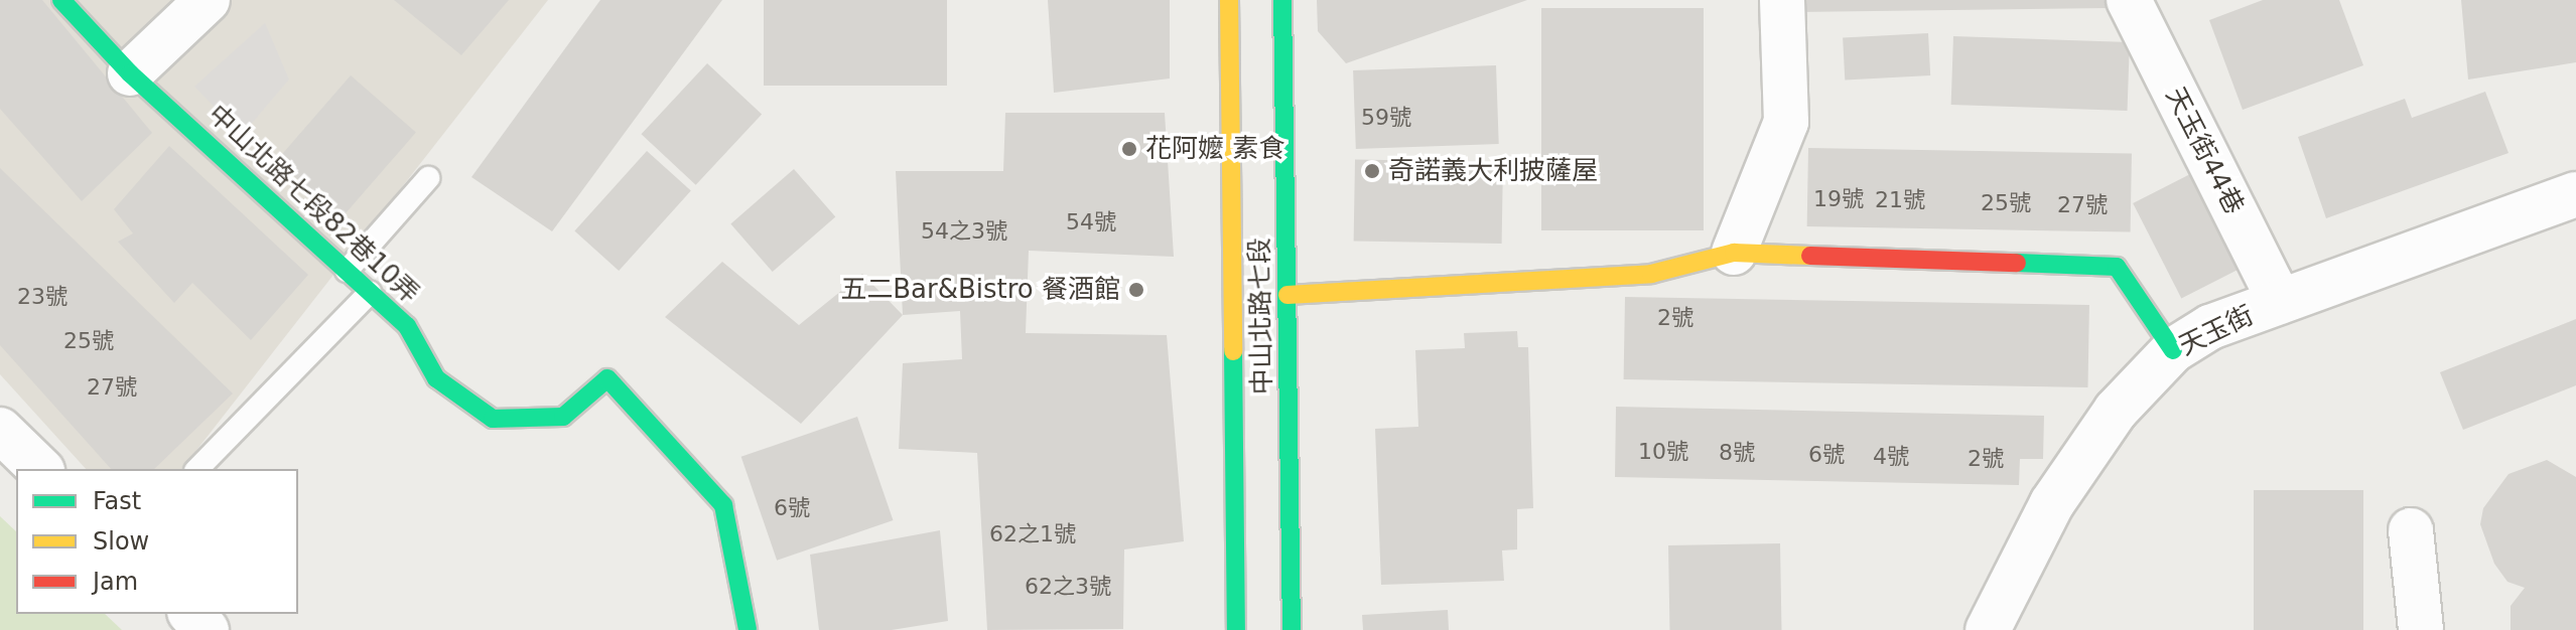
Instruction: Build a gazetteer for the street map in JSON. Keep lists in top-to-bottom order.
{
  "streets": {
    "street": [
      "天玉街44巷",
      "中山北路七段82巷10弄",
      "中山北路七段",
      "天玉街"
    ]
  },
  "crossings": [
    ["天玉街44巷", "天玉街"]
  ],
  "places": ["花阿嬤 素食", "奇諾義大利披薩屋", "五二Bar&Bistro 餐酒館"],
  "house_numbers": [
    "59號",
    "19號",
    "21號",
    "25號",
    "27號",
    "54號",
    "54之3號",
    "23號",
    "2號",
    "25號",
    "27號",
    "10號",
    "8號",
    "6號",
    "4號",
    "2號",
    "6號",
    "62之1號",
    "62之3號"
  ],
  "legend": ["Fast", "Slow", "Jam"]
}
